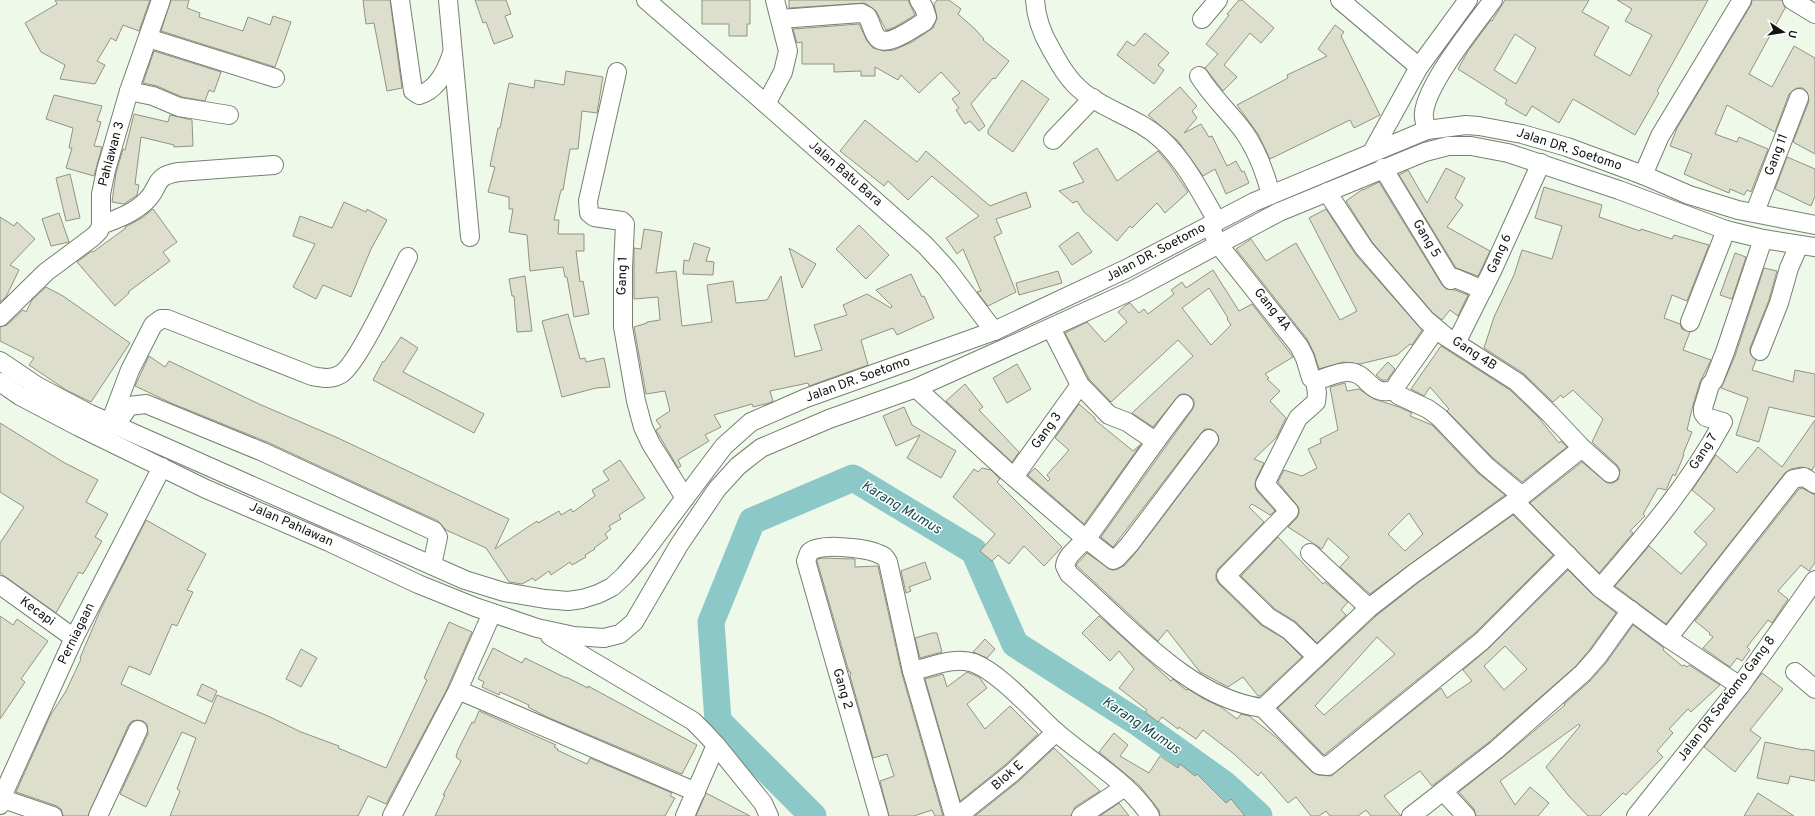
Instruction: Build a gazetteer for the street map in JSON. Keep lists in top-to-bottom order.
{
  "streets": {
    "street": [
      "Jalan DR. Soetomo",
      "Pahlawan 3",
      "Gang 11",
      "Jalan Batu Bara",
      "Gang 5",
      "Gang 6",
      "Gang 1",
      "Gang 4A",
      "Gang 4B",
      "Gang 3",
      "Gang 7",
      "Jalan Pahlawan",
      "Kecapi",
      "Perniagaan",
      "Gang 2",
      "Jalan DR Soetomo Gang 8",
      "Blok E"
    ]
  },
  "crossings": [
    ["Jalan DR. Soetomo", "Gang 11"],
    ["Jalan DR. Soetomo", "Jalan Batu Bara"],
    ["Jalan DR. Soetomo", "Gang 5"],
    ["Jalan DR. Soetomo", "Gang 6"],
    ["Jalan DR. Soetomo", "Gang 1"],
    ["Jalan DR. Soetomo", "Gang 4A"],
    ["Jalan DR. Soetomo", "Gang 4B"],
    ["Jalan DR. Soetomo", "Gang 7"],
    ["Jalan DR. Soetomo", "Jalan Pahlawan"],
    ["Gang 5", "Gang 6"],
    ["Gang 6", "Gang 4B"],
    ["Jalan Pahlawan", "Perniagaan"],
    ["Kecapi", "Perniagaan"]
  ],
  "water": ["Karang Mumus"],
  "north": "right"
}
